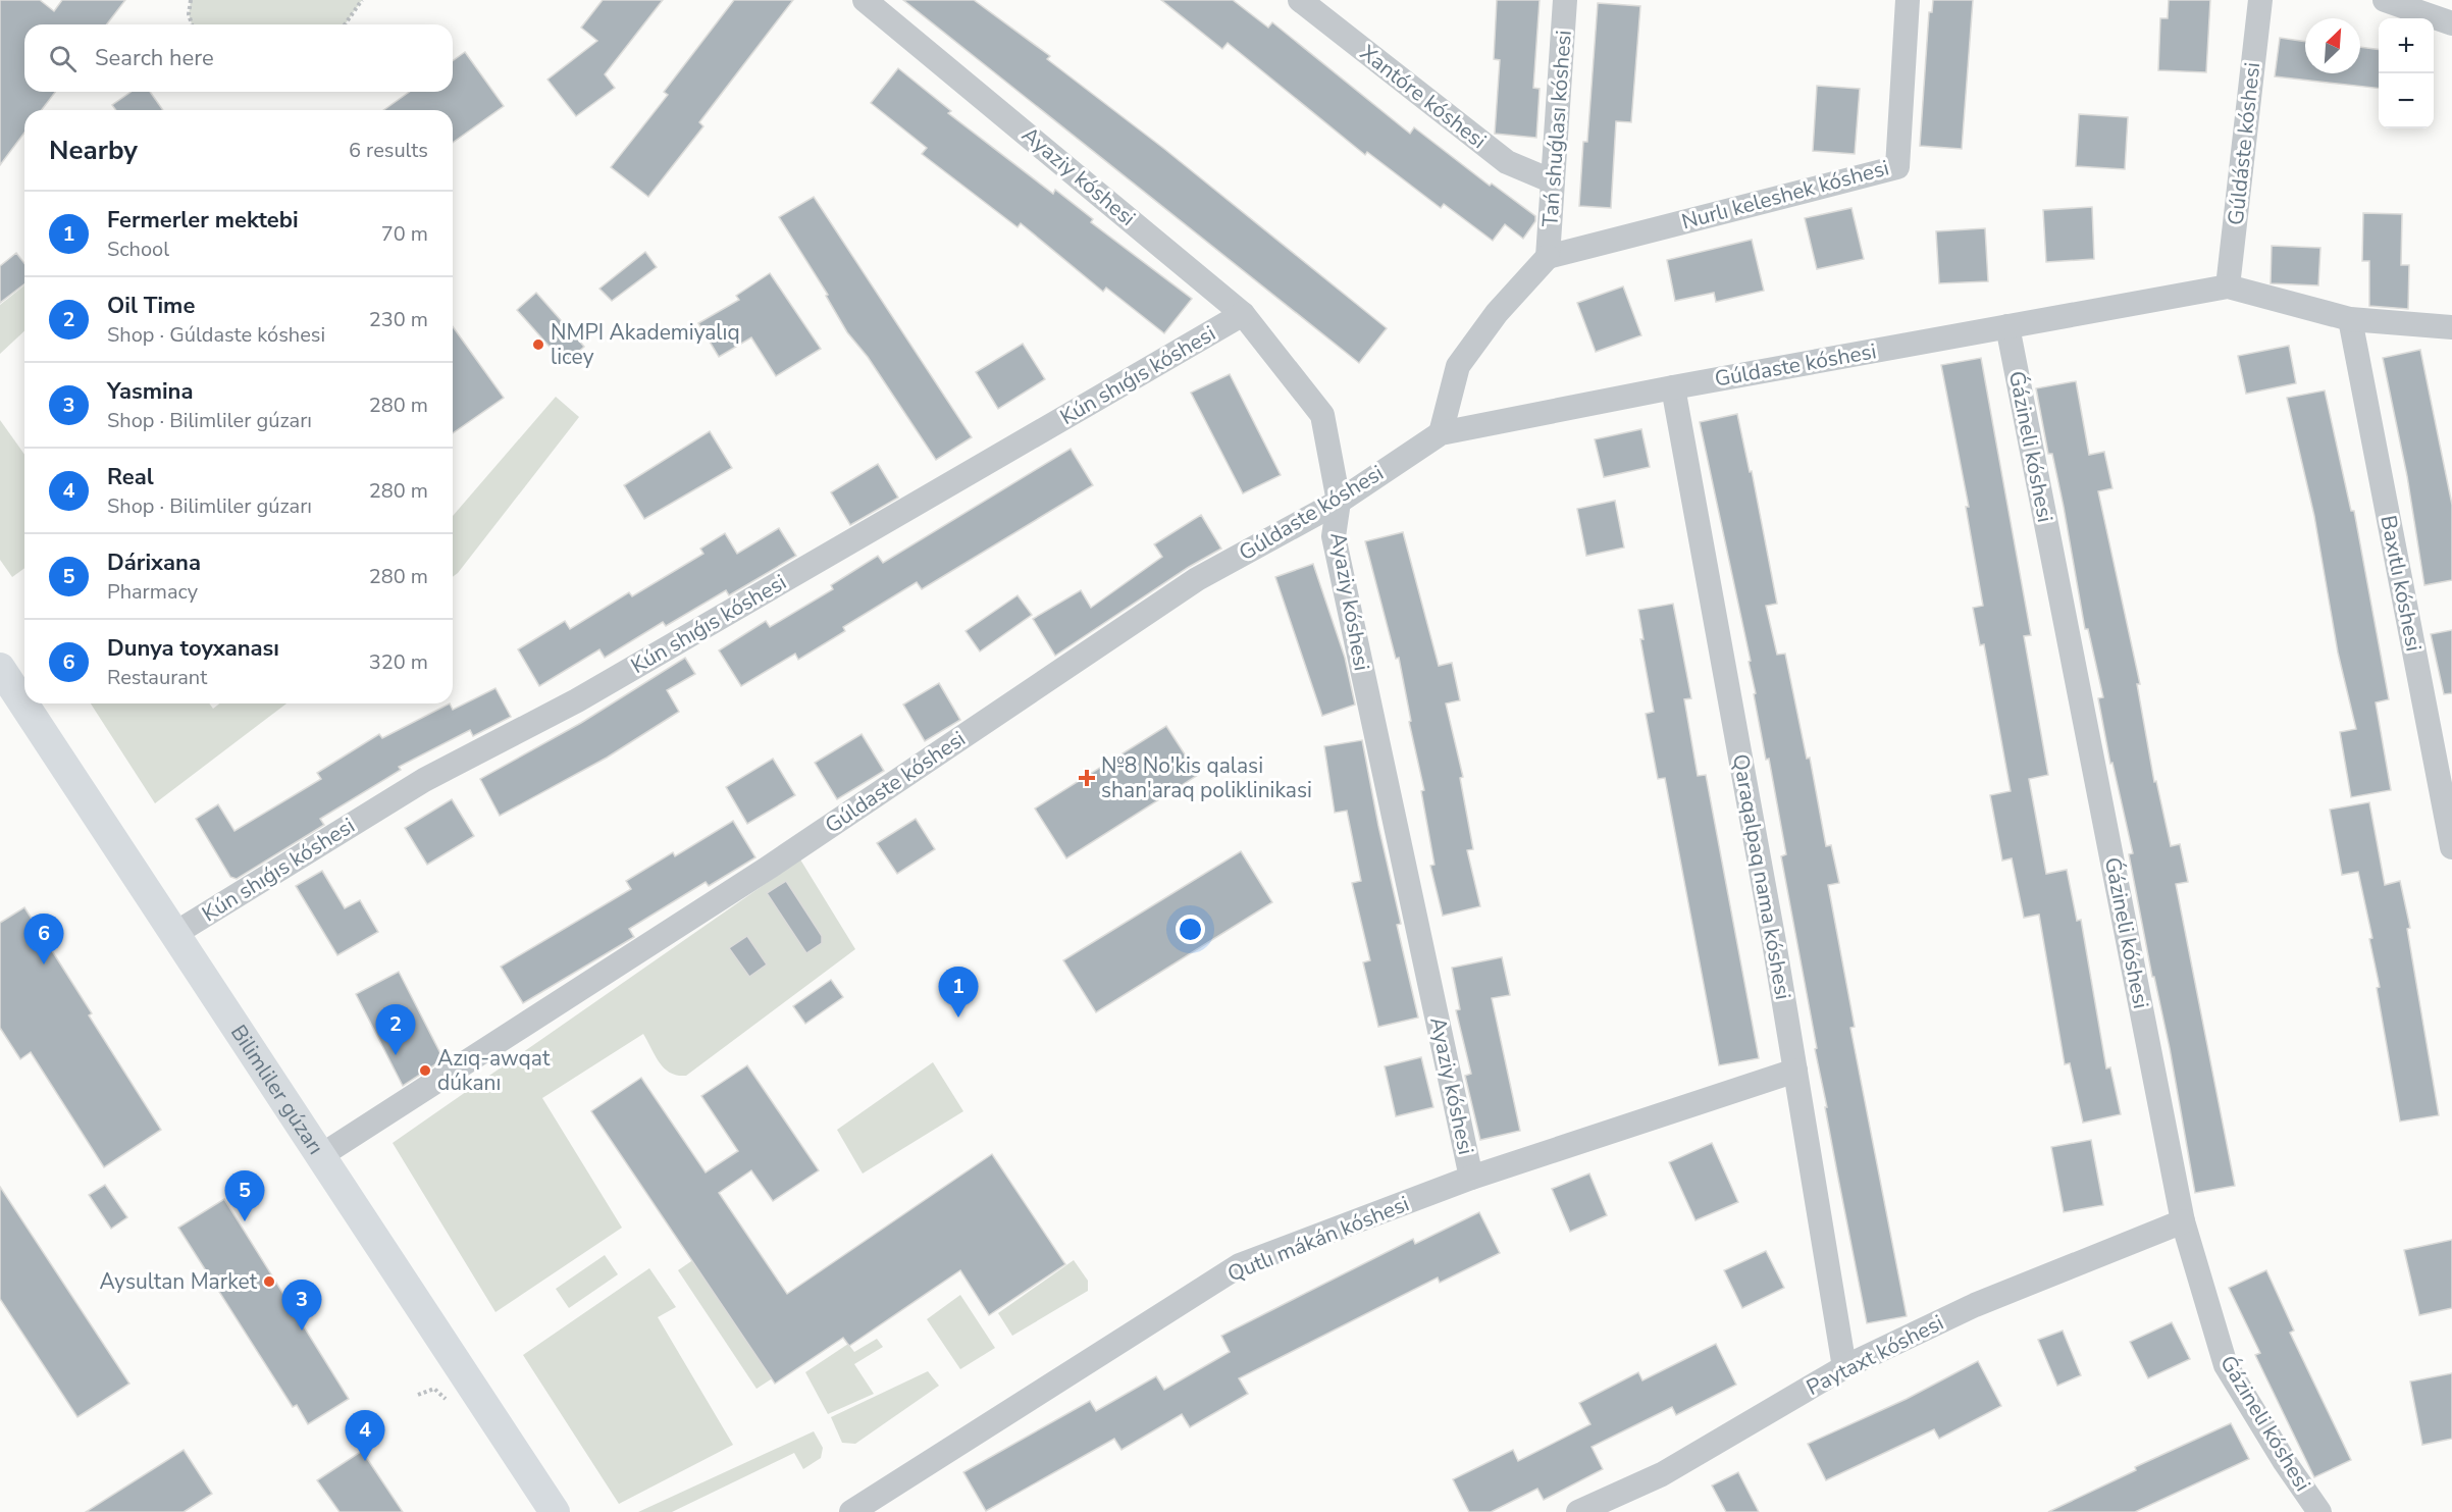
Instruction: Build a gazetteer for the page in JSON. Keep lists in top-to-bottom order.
{
  "streets": {
    "main road": ["Bilimliler gúzarı"],
    "street": [
      "Xantóre kóshesi",
      "Tań shuǵlası kóshesi",
      "Gúldáste kóshesi",
      "Ayaziy kóshesi",
      "Nurlı keleshek kóshesi",
      "Gúldaste kóshesi",
      "Kún shıǵıs kóshesi",
      "Ǵázineli kóshesi",
      "Baxıtlı kóshesi",
      "Qaraqalpaq nama kóshesi",
      "Qutlı mákán kóshesi",
      "Paytaxt kóshesi"
    ]
  },
  "crossings": [
    ["Xantóre kóshesi", "Tań shuǵlası kóshesi"],
    ["Tań shuǵlası kóshesi", "Nurlı keleshek kóshesi"],
    ["Gúldáste kóshesi", "Gúldaste kóshesi"],
    ["Ayaziy kóshesi", "Gúldaste kóshesi"],
    ["Ayaziy kóshesi", "Kún shıǵıs kóshesi"],
    ["Ayaziy kóshesi", "Qutlı mákán kóshesi"],
    ["Gúldaste kóshesi", "Ǵázineli kóshesi"],
    ["Gúldaste kóshesi", "Baxıtlı kóshesi"],
    ["Gúldaste kóshesi", "Qaraqalpaq nama kóshesi"],
    ["Gúldaste kóshesi", "Bilimliler gúzarı"],
    ["Kún shıǵıs kóshesi", "Bilimliler gúzarı"],
    ["Ǵázineli kóshesi", "Paytaxt kóshesi"],
    ["Qaraqalpaq nama kóshesi", "Qutlı mákán kóshesi"],
    ["Qaraqalpaq nama kóshesi", "Paytaxt kóshesi"]
  ],
  "places": {
    "other": ["NMPI Akademiyalıq licey", "Azıq-awqat dúkanı", "Aysultan Market"],
    "health": ["№8 No'kis qalasi shan'araq poliklinikasi"]
  },
  "north": "top right",
  "page": {
    "map_buttons": ["+", "−"],
    "search": "Search here",
    "heading": ["Nearby", "6 results"],
    "list": [
      {
        "mark": "1",
        "name": "Fermerler mektebi",
        "note": "School",
        "value": "70 m"
      },
      {
        "mark": "2",
        "name": "Oil Time",
        "note": "Shop · Gúldaste kóshesi",
        "value": "230 m"
      },
      {
        "mark": "3",
        "name": "Yasmina",
        "note": "Shop · Bilimliler gúzarı",
        "value": "280 m"
      },
      {
        "mark": "4",
        "name": "Real",
        "note": "Shop · Bilimliler gúzarı",
        "value": "280 m"
      },
      {
        "mark": "5",
        "name": "Dárixana",
        "note": "Pharmacy",
        "value": "280 m"
      },
      {
        "mark": "6",
        "name": "Dunya toyxanası",
        "note": "Restaurant",
        "value": "320 m"
      }
    ],
    "pins": [
      "6",
      "1",
      "2",
      "5",
      "3",
      "4"
    ]
  }
}
